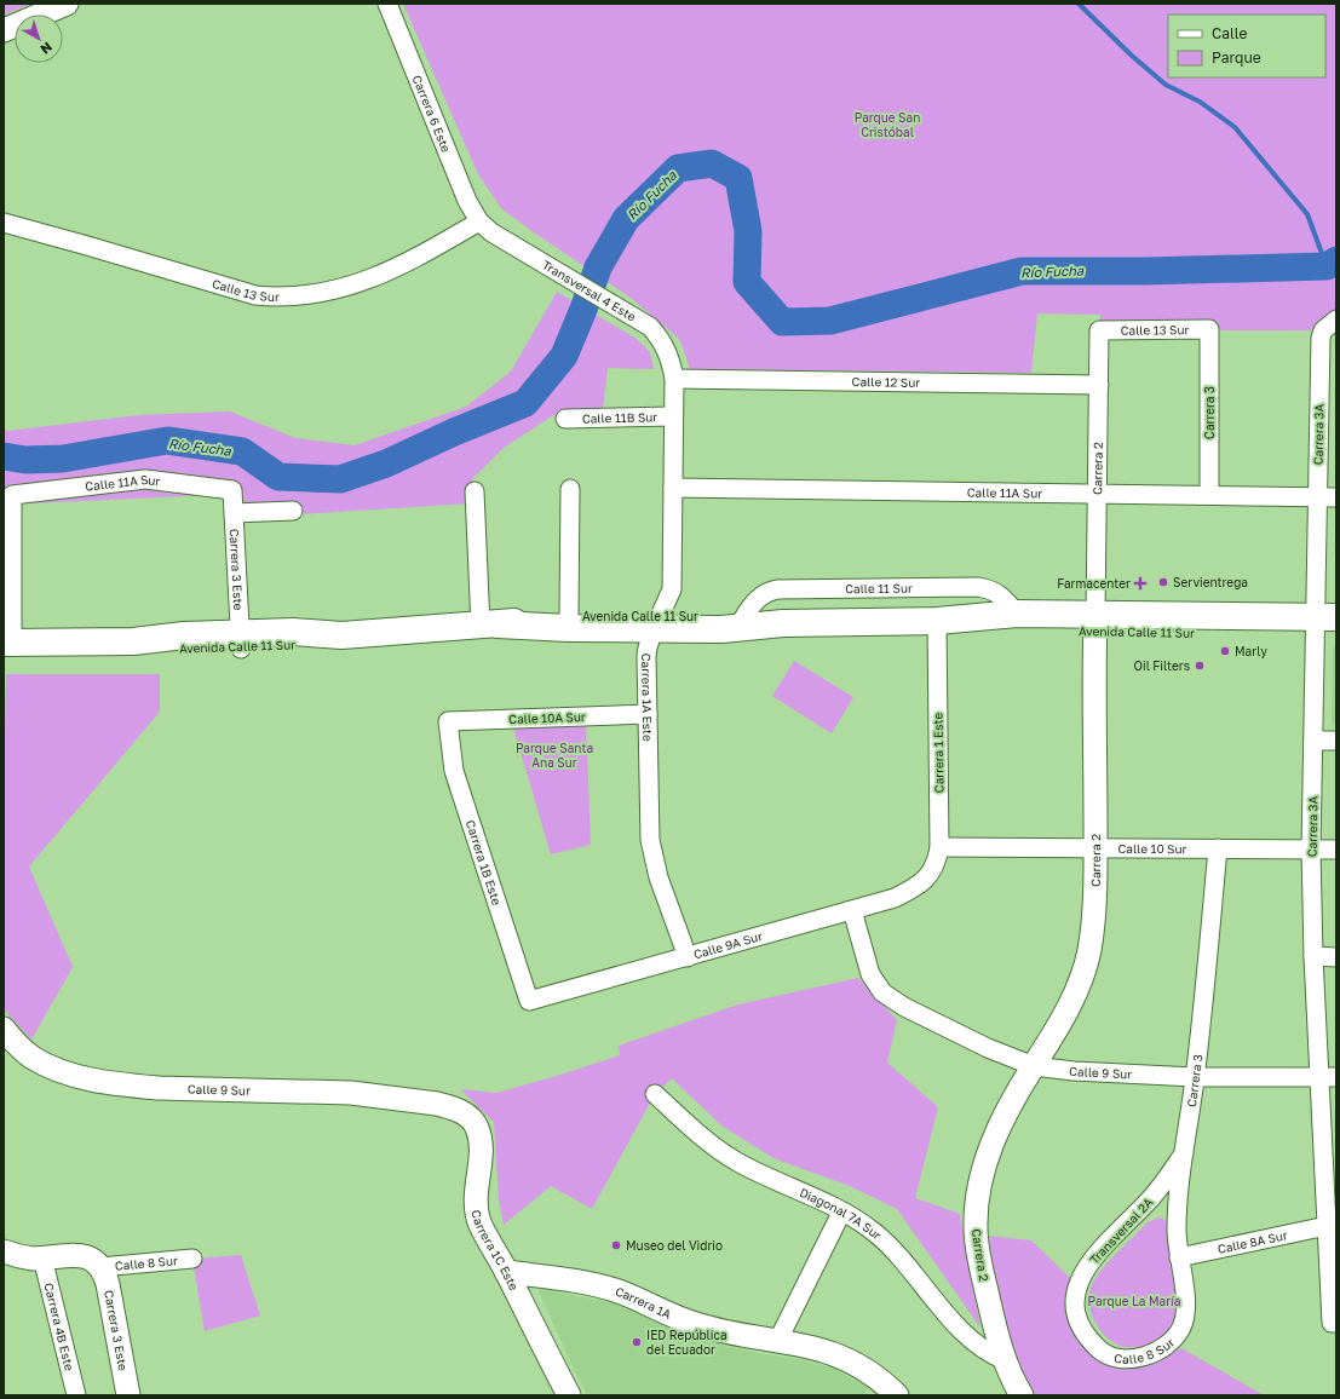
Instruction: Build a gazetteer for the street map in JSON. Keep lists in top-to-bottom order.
{
  "streets": {
    "main road": ["Avenida Calle 11 Sur"],
    "street": [
      "Carrera 6 Este",
      "Calle 13 Sur",
      "Transversal 4 Este",
      "Calle 12 Sur",
      "Carrera 3",
      "Calle 11B Sur",
      "Carrera 3A",
      "Carrera 2",
      "Calle 11A Sur",
      "Carrera 3 Este",
      "Calle 11 Sur",
      "Carrera 1A Este",
      "Calle 10A Sur",
      "Carrera 1 Este",
      "Calle 10 Sur",
      "Carrera 1B Este",
      "Calle 9A Sur",
      "Calle 9 Sur",
      "Diagonal 7A Sur",
      "Transversal 2A",
      "Calle 8A Sur",
      "Carrera 1C Este",
      "Calle 8 Sur",
      "Carrera 1A",
      "Carrera 4B Este"
    ]
  },
  "crossings": [
    ["Carrera 6 Este", "Calle 13 Sur"],
    ["Carrera 6 Este", "Transversal 4 Este"],
    ["Calle 13 Sur", "Transversal 4 Este"],
    ["Calle 13 Sur", "Carrera 3"],
    ["Calle 13 Sur", "Carrera 2"],
    ["Transversal 4 Este", "Calle 12 Sur"],
    ["Transversal 4 Este", "Carrera 1A Este"],
    ["Calle 12 Sur", "Carrera 2"],
    ["Calle 12 Sur", "Carrera 1A Este"],
    ["Carrera 3", "Calle 11A Sur"],
    ["Carrera 3", "Calle 10 Sur"],
    ["Carrera 3", "Calle 9 Sur"],
    ["Carrera 3", "Transversal 2A"],
    ["Carrera 3", "Calle 8A Sur"],
    ["Carrera 3", "Calle 8 Sur"],
    ["Calle 11B Sur", "Carrera 1A Este"],
    ["Carrera 3A", "Calle 11A Sur"],
    ["Carrera 3A", "Avenida Calle 11 Sur"],
    ["Carrera 3A", "Calle 10 Sur"],
    ["Carrera 3A", "Calle 9 Sur"],
    ["Carrera 3A", "Calle 8A Sur"],
    ["Carrera 2", "Calle 11A Sur"],
    ["Carrera 2", "Avenida Calle 11 Sur"],
    ["Carrera 2", "Calle 10 Sur"],
    ["Carrera 2", "Calle 9 Sur"],
    ["Carrera 2", "Diagonal 7A Sur"],
    ["Calle 11A Sur", "Carrera 3 Este"],
    ["Calle 11A Sur", "Avenida Calle 11 Sur"],
    ["Calle 11A Sur", "Carrera 1A Este"],
    ["Carrera 3 Este", "Avenida Calle 11 Sur"],
    ["Carrera 3 Este", "Calle 8 Sur"],
    ["Calle 11 Sur", "Avenida Calle 11 Sur"],
    ["Avenida Calle 11 Sur", "Carrera 1A Este"],
    ["Avenida Calle 11 Sur", "Carrera 1 Este"],
    ["Carrera 1A Este", "Calle 10A Sur"],
    ["Carrera 1A Este", "Calle 9A Sur"],
    ["Calle 10A Sur", "Carrera 1B Este"],
    ["Carrera 1 Este", "Calle 10 Sur"],
    ["Carrera 1 Este", "Calle 9A Sur"],
    ["Carrera 1B Este", "Calle 9A Sur"],
    ["Calle 9A Sur", "Calle 9 Sur"],
    ["Calle 9 Sur", "Carrera 1C Este"],
    ["Transversal 2A", "Calle 8 Sur"],
    ["Carrera 1C Este", "Carrera 1A"]
  ],
  "water": ["Río Fucha"],
  "parks": ["Parque San Cristóbal", "Parque Santa Ana Sur", "Parque La María"],
  "places": {
    "other": [
      "Servientrega",
      "Marly",
      "Oil Filters",
      "Museo del Vidrio",
      "IED República del Ecuador"
    ],
    "health": ["Farmacenter"]
  },
  "legend": ["Calle", "Parque"],
  "north": "bottom right"
}
